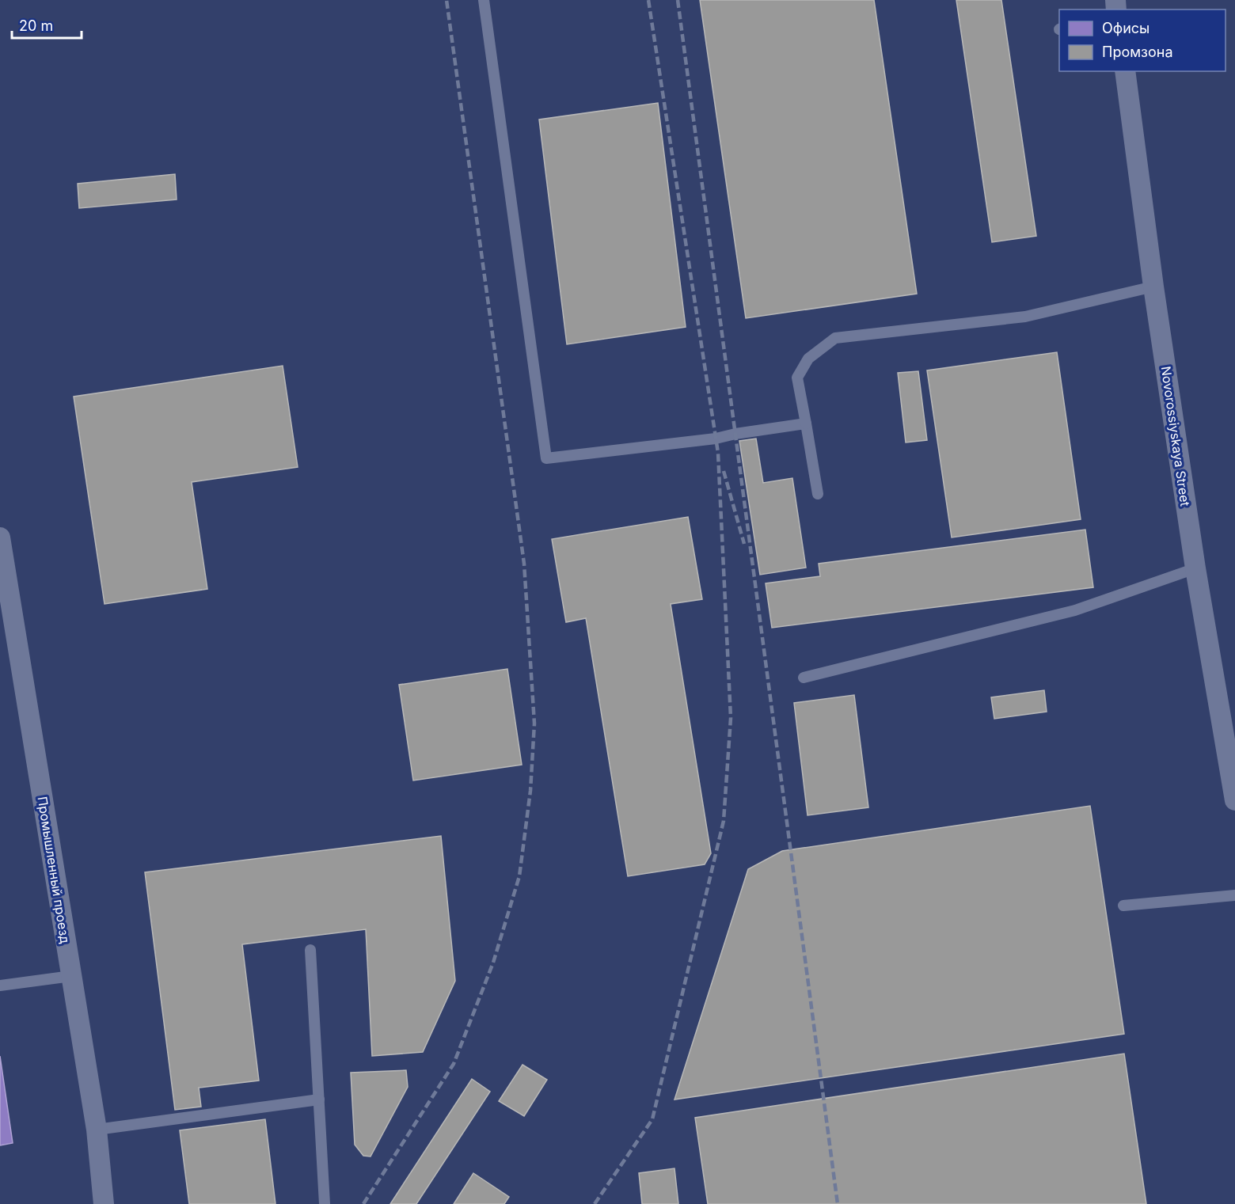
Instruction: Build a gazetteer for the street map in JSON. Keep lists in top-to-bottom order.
{
  "streets": {
    "street": ["Novorossiyskaya Street", "Промышленный проезд"]
  },
  "legend": ["Офисы", "Промзона"],
  "scale_bar": "20 m"
}
